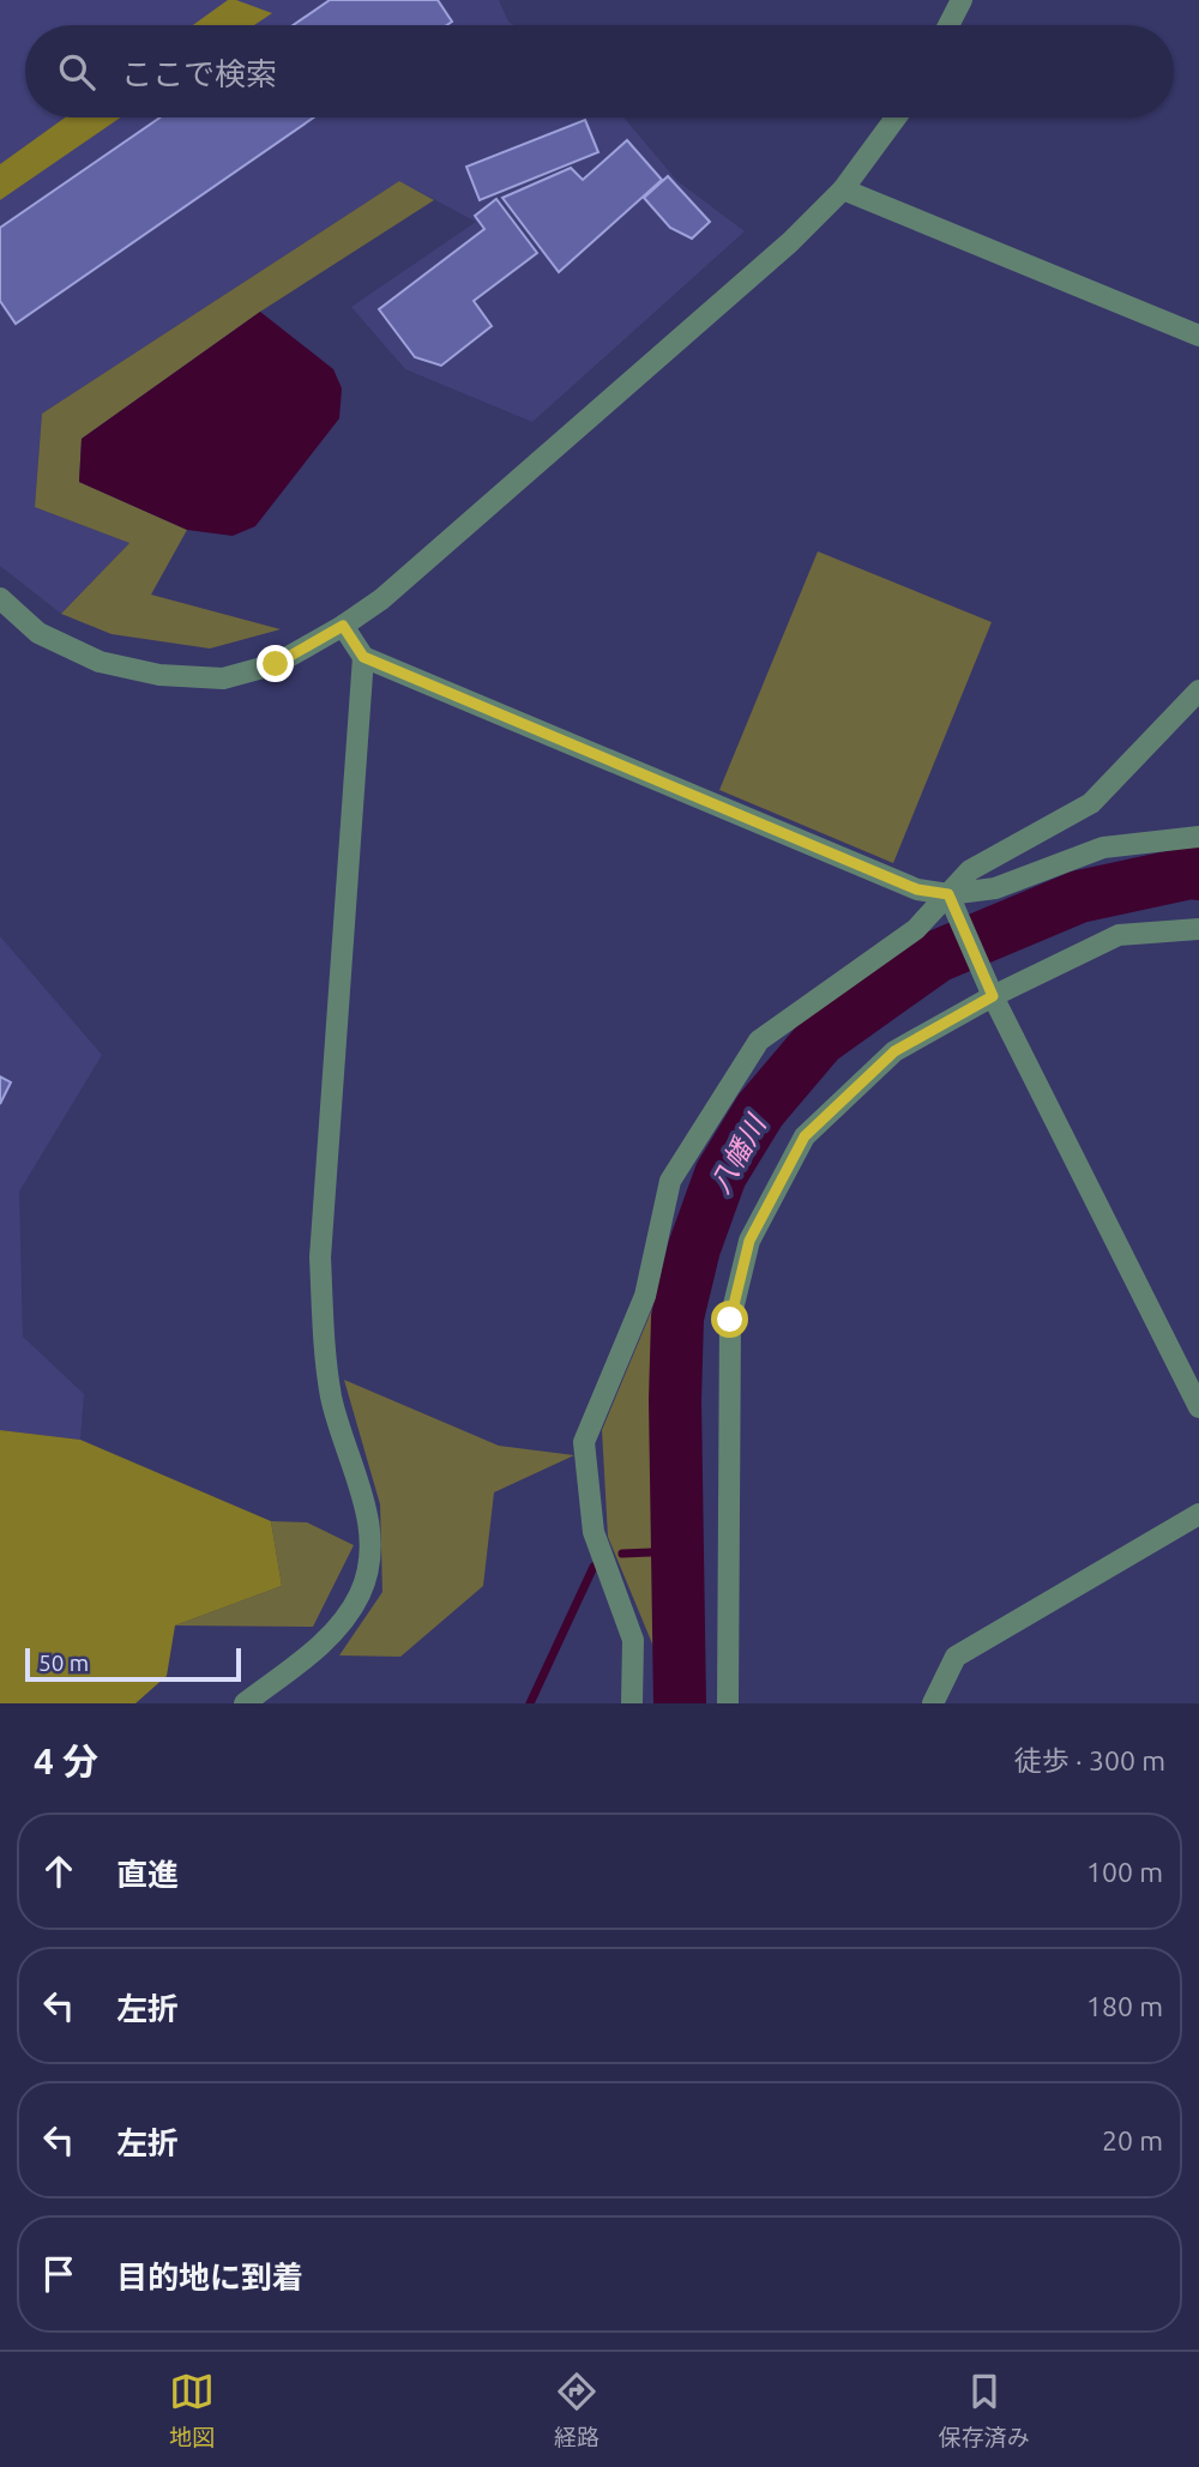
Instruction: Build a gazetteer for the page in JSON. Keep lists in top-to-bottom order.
{
  "water": ["八幡川"],
  "scale_bar": "50 m",
  "page": {
    "search": "ここで検索",
    "scale": "50 m",
    "heading": ["4 分", "徒歩 · 300 m"],
    "list": [
      ["直進", "100 m"],
      ["左折", "180 m"],
      ["左折", "20 m"],
      "目的地に到着"
    ],
    "nav": ["地図", "経路", "保存済み"]
  }
}
